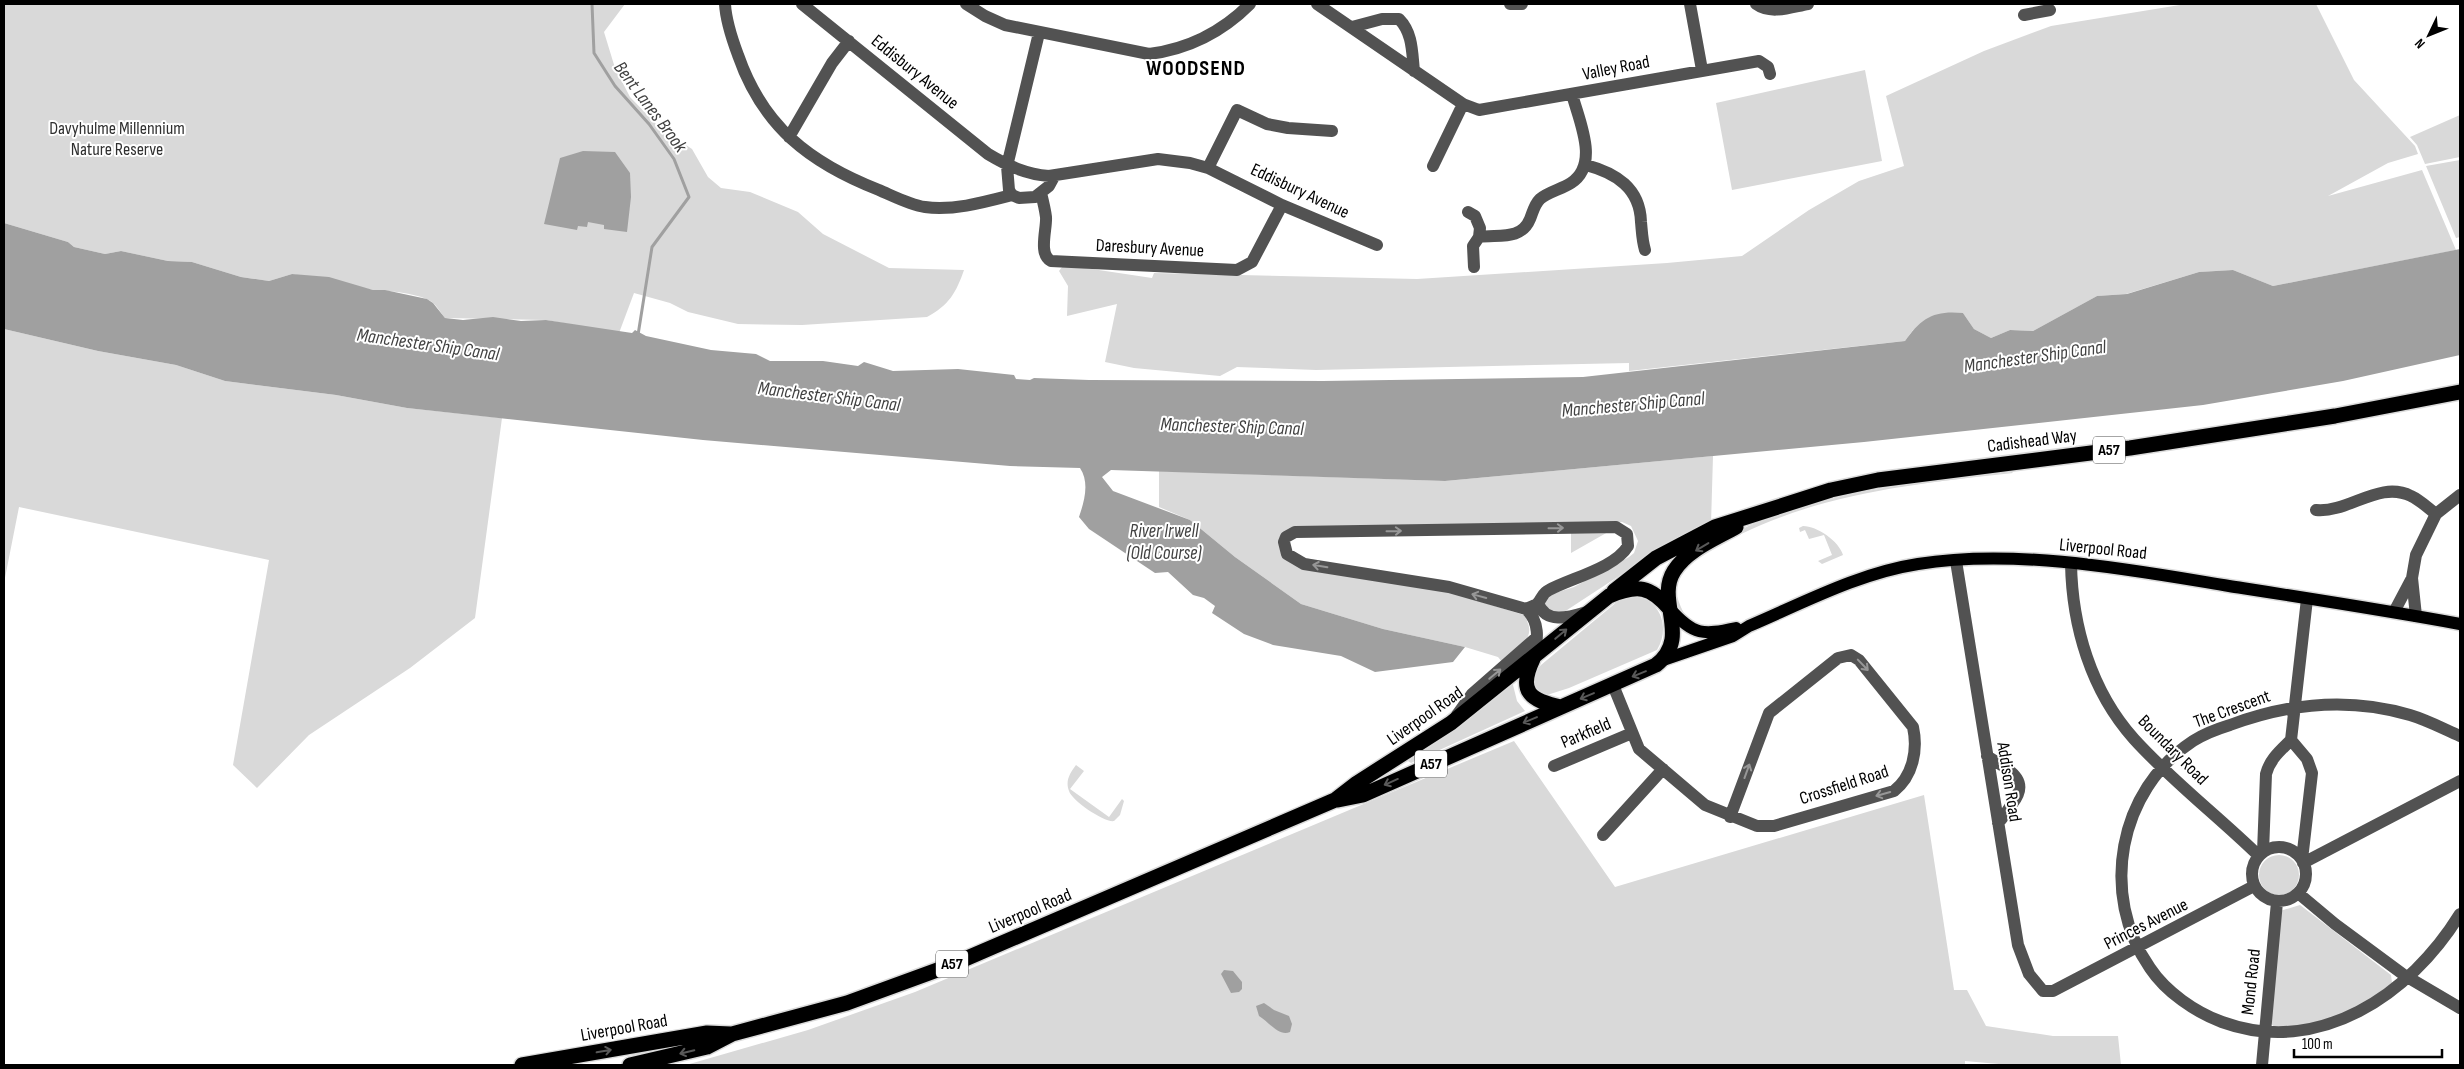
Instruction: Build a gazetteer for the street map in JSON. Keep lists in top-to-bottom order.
{
  "streets": {
    "highway": ["Cadishead Way", "A57", "Liverpool Road"],
    "street": [
      "Valley Road",
      "Eddisbury Avenue",
      "Daresbury Avenue",
      "The Crescent",
      "Parkfield",
      "Boundary Road",
      "Addison Road",
      "Crossfield Road",
      "Princes Avenue",
      "Mond Road"
    ]
  },
  "crossings": [
    ["Eddisbury Avenue", "Daresbury Avenue"],
    ["Cadishead Way", "A57"],
    ["Cadishead Way", "Liverpool Road"],
    ["A57", "Liverpool Road"],
    ["A57", "Crossfield Road"],
    ["Liverpool Road", "Boundary Road"],
    ["Liverpool Road", "Addison Road"],
    ["The Crescent", "Boundary Road"],
    ["The Crescent", "Princes Avenue"],
    ["The Crescent", "Mond Road"],
    ["Parkfield", "Crossfield Road"],
    ["Boundary Road", "Princes Avenue"],
    ["Boundary Road", "Mond Road"],
    ["Addison Road", "Princes Avenue"],
    ["Princes Avenue", "Mond Road"]
  ],
  "districts": ["WOODSEND"],
  "water": ["Bent Lanes Brook", "Manchester Ship Canal", "River Irwell (Old Course)"],
  "parks": ["Davyhulme Millennium Nature Reserve"],
  "scale_bar": "100 m",
  "north": "bottom left"
}
